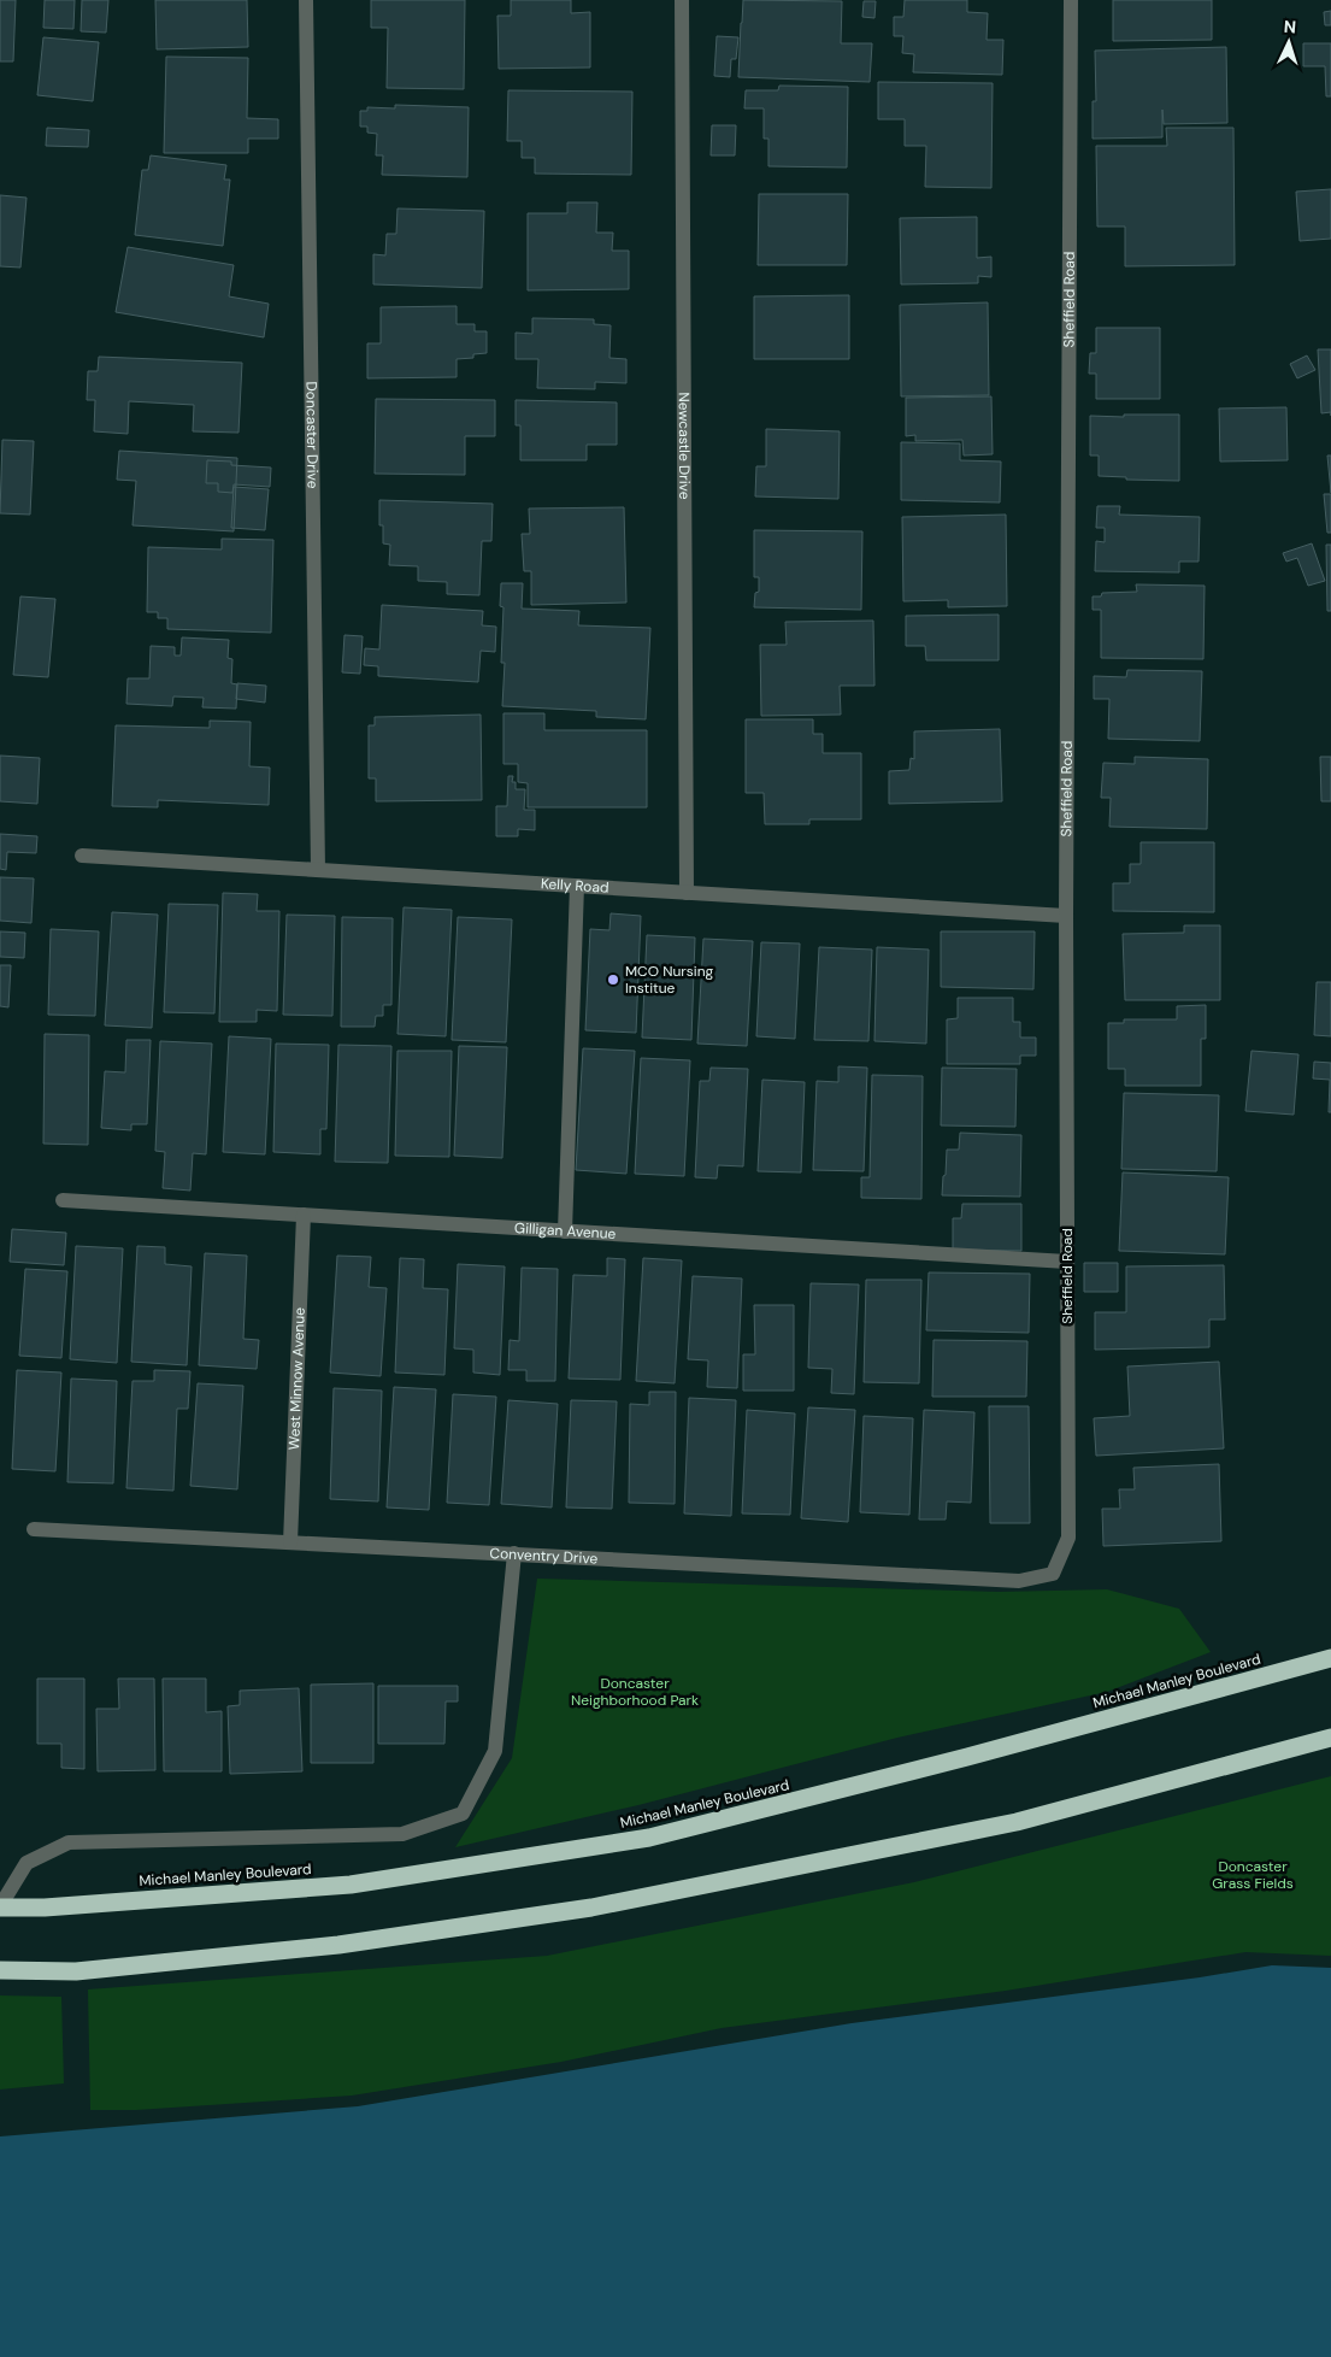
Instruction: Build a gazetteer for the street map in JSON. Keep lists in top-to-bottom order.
{
  "streets": {
    "highway": ["Michael Manley Boulevard"],
    "street": [
      "Sheffield Road",
      "Doncaster Drive",
      "Newcastle Drive",
      "Kelly Road",
      "Gilligan Avenue",
      "West Minnow Avenue",
      "Conventry Drive"
    ]
  },
  "crossings": [
    ["Sheffield Road", "Kelly Road"],
    ["Sheffield Road", "Gilligan Avenue"],
    ["Sheffield Road", "Conventry Drive"],
    ["Doncaster Drive", "Kelly Road"],
    ["Newcastle Drive", "Kelly Road"],
    ["Gilligan Avenue", "West Minnow Avenue"],
    ["West Minnow Avenue", "Conventry Drive"]
  ],
  "parks": ["Doncaster Neighborhood Park", "Doncaster Grass Fields"],
  "places": ["MCO Nursing Institue"],
  "north": "top"
}
